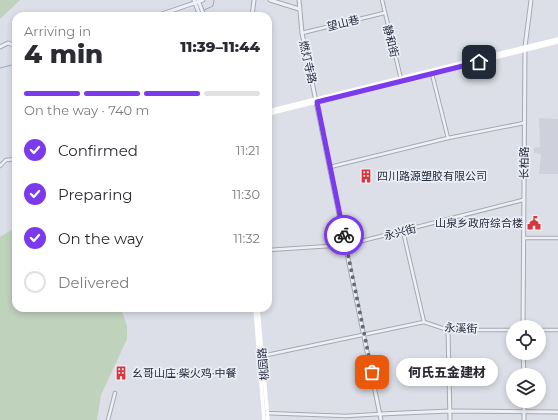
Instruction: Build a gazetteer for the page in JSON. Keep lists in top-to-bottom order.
{
  "streets": {
    "main road": ["桃园路"],
    "street": [
      "望山巷",
      "静和街",
      "燃灯寺路",
      "长柏路",
      "永兴街",
      "永溪街"
    ]
  },
  "crossings": [
    ["望山巷", "静和街"],
    ["望山巷", "燃灯寺路"],
    ["燃灯寺路", "永兴街"],
    ["长柏路", "永兴街"]
  ],
  "places": {
    "building": ["四川路源塑胶有限公司", "幺哥山庄·柴火鸡·中餐"],
    "public building": ["山泉乡政府综合楼"],
    "other": ["何氏五金建材"]
  },
  "page": {
    "heading": ["4 min", "Arriving in", "11:39–11:44"],
    "bar": "On the way · 740 m",
    "list": [
      ["Confirmed", "11:21"],
      ["Preparing", "11:30"],
      ["On the way", "11:32"],
      "Delivered"
    ],
    "bubble": "何氏五金建材"
  }
}
